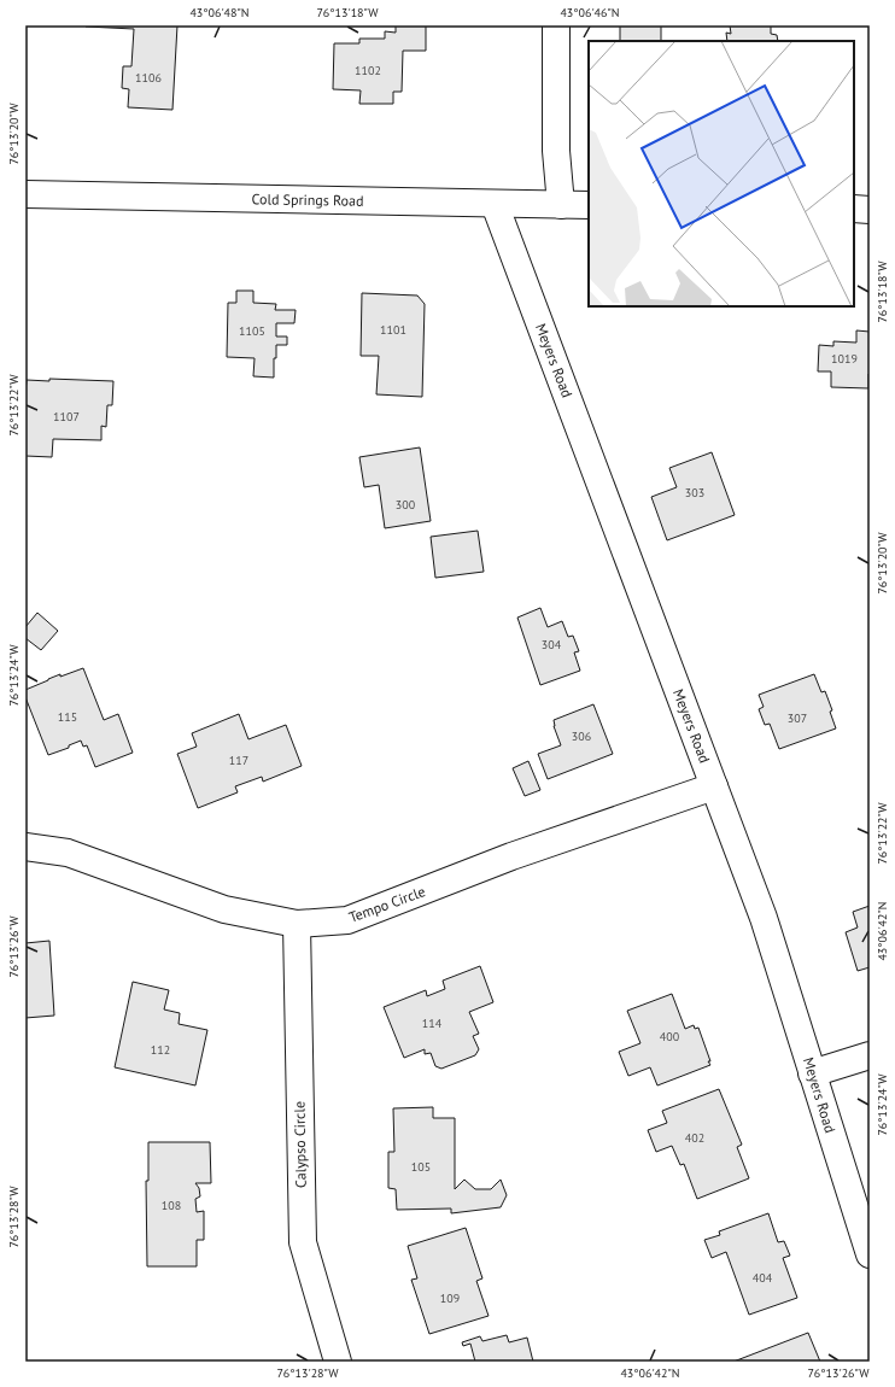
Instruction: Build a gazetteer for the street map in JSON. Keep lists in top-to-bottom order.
{
  "streets": {
    "street": [
      "Cold Springs Road",
      "Meyers Road",
      "Tempo Circle",
      "Calypso Circle"
    ]
  },
  "crossings": [
    ["Cold Springs Road", "Meyers Road"],
    ["Meyers Road", "Tempo Circle"],
    ["Tempo Circle", "Calypso Circle"]
  ],
  "house_numbers": [
    "1102",
    "1106",
    "1101",
    "1105",
    "1019",
    "1107",
    "303",
    "300",
    "304",
    "115",
    "307",
    "306",
    "117",
    "114",
    "400",
    "112",
    "402",
    "105",
    "108",
    "404",
    "109"
  ],
  "coordinates": [
    "43°06'48\"N",
    "76°13'18\"W",
    "43°06'46\"N",
    "76°13'20\"W",
    "76°13'22\"W",
    "76°13'24\"W",
    "43°06'42\"N",
    "76°13'26\"W",
    "76°13'28\"W"
  ]
}
